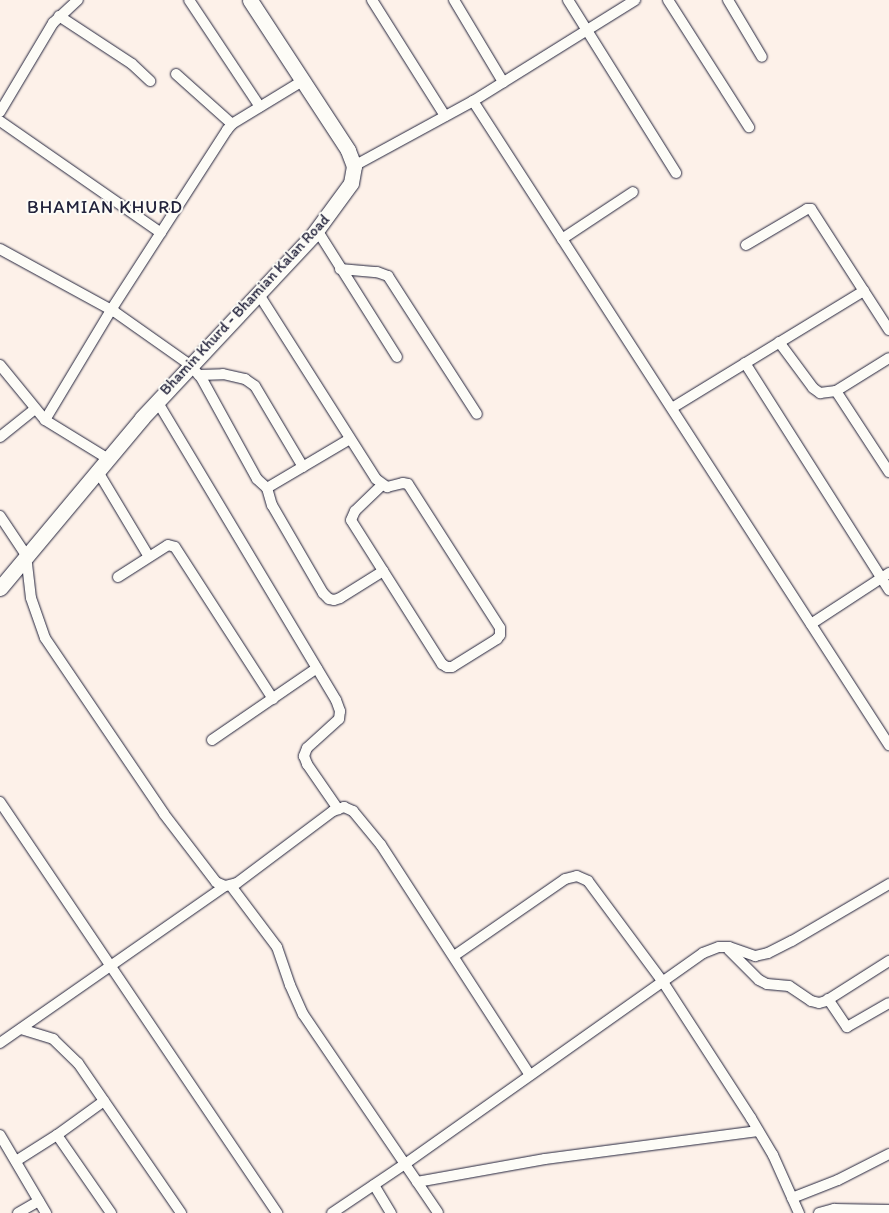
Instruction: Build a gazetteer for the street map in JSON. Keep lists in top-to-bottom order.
{
  "streets": {
    "street": ["Bhamin Khurd - Bhamian Kalan Road"]
  },
  "districts": ["BHAMIAN KHURD"]
}
